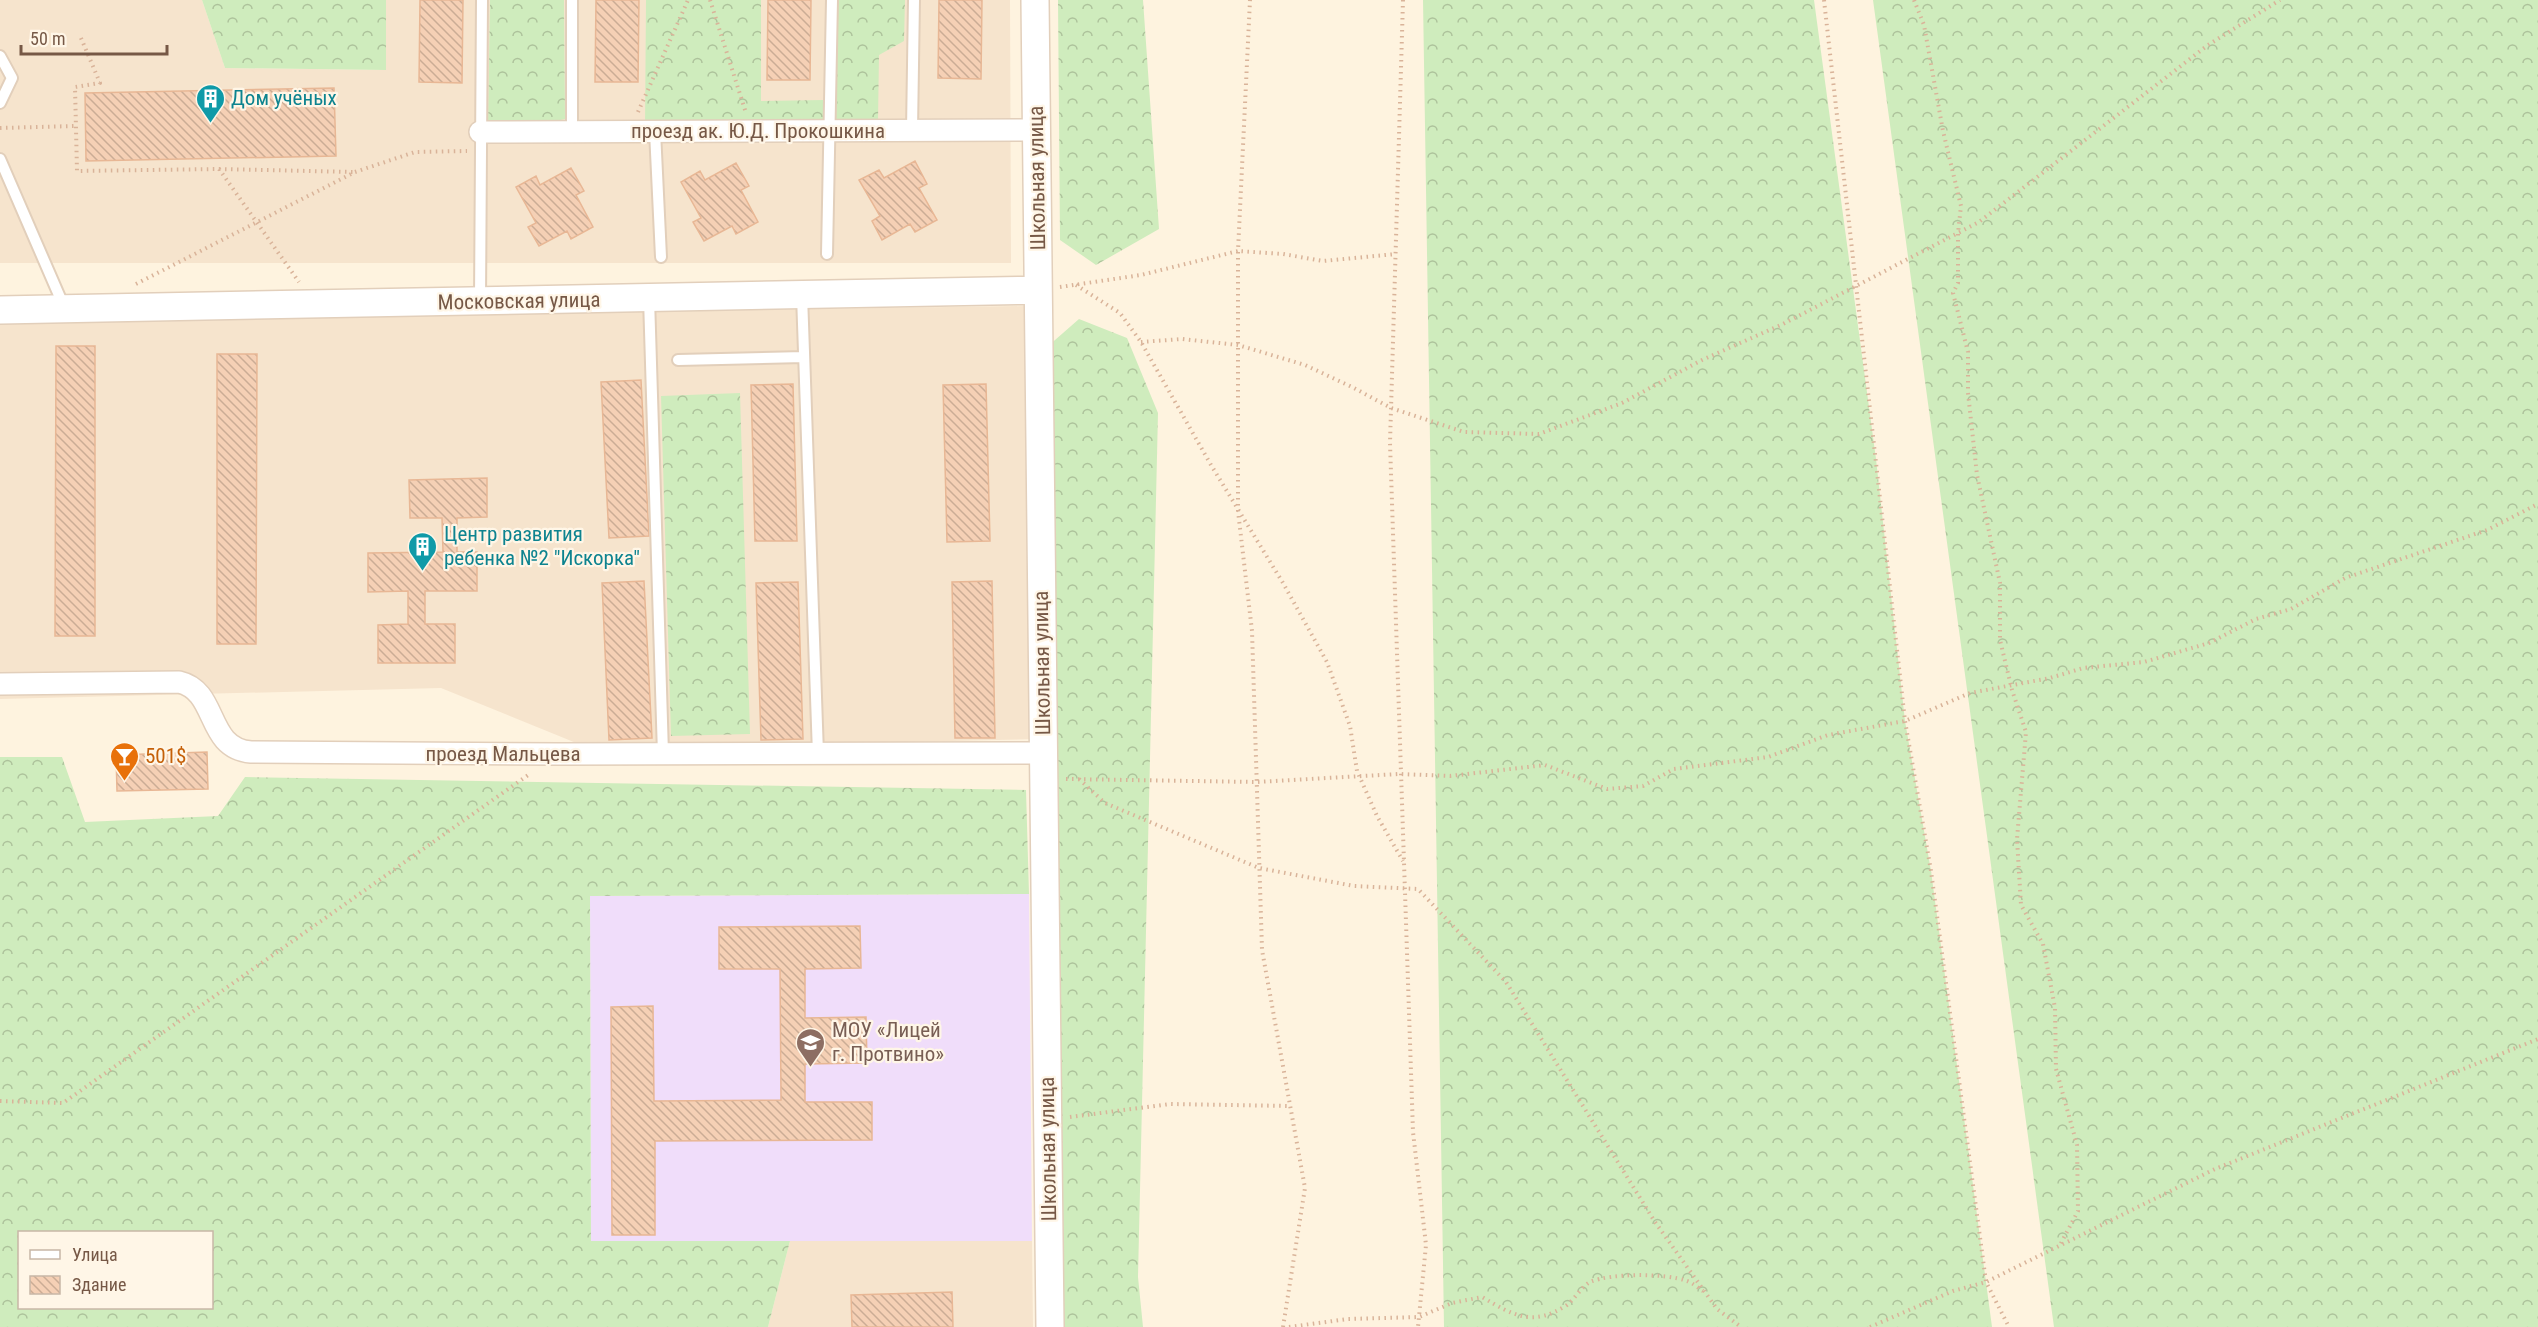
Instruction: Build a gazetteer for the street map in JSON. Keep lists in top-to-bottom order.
{
  "streets": {
    "street": [
      "проезд ак. Ю.Д. Прокошкина",
      "Школьная улица",
      "Московская улица",
      "проезд Мальцева"
    ]
  },
  "crossings": [
    ["проезд ак. Ю.Д. Прокошкина", "Школьная улица"],
    ["Школьная улица", "Московская улица"],
    ["Школьная улица", "проезд Мальцева"]
  ],
  "places": {
    "building": ["Дом учёных", "Центр развития ребенка №2 \"Искорка\""],
    "bar": ["501$"],
    "school or university": ["МОУ «Лицей г. Протвино»"]
  },
  "legend": ["Улица", "Здание"],
  "scale_bar": "50 m"
}
